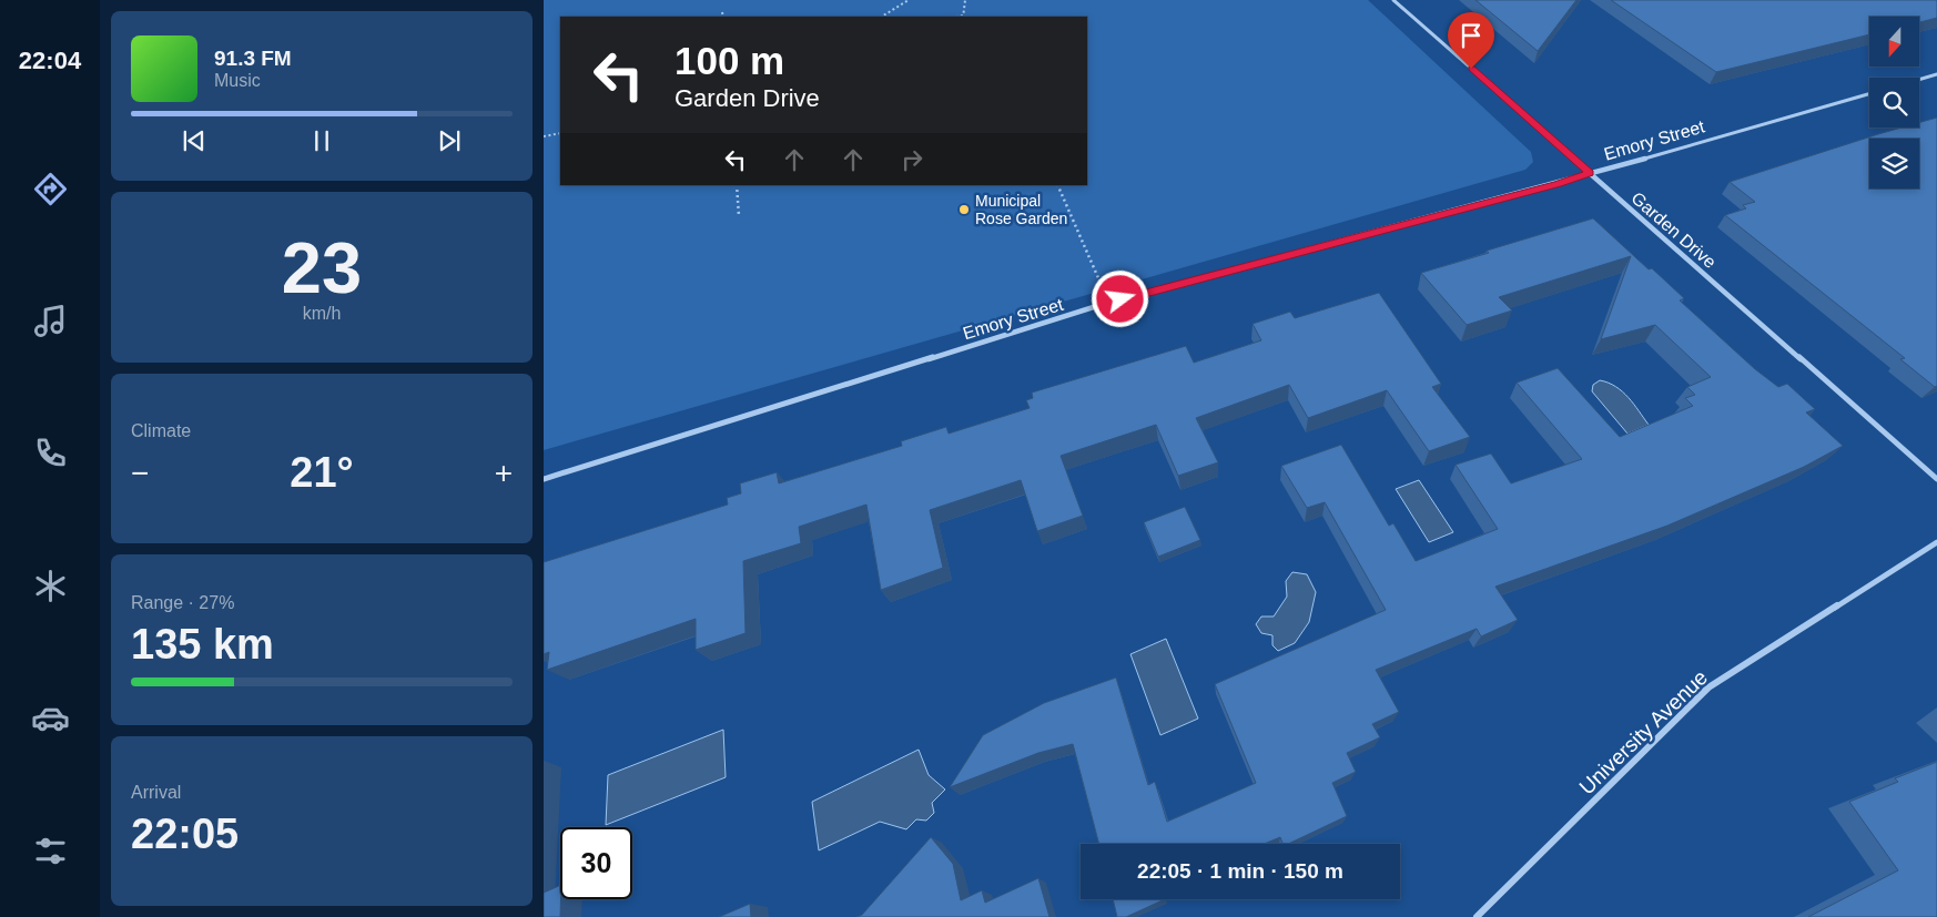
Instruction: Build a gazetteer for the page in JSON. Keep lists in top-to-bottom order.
{
  "streets": {
    "street": ["Emory Street", "Garden Drive", "University Avenue"]
  },
  "crossings": [
    ["Emory Street", "Garden Drive"]
  ],
  "places": ["Municipal Rose Garden"],
  "north": "bottom",
  "page": {
    "tabs": "22:04",
    "turn": ["100 m", "Garden Drive"],
    "song": ["91.3 FM", "Music"],
    "tile": [
      ["23", "km/h"],
      "Climate",
      ["Range · 27%", "135 km"],
      ["Arrival", "22:05"]
    ],
    "heat": ["−", "21°", "+"],
    "limit": "30",
    "trip": "22:05 · 1 min · 150 m"
  }
}
